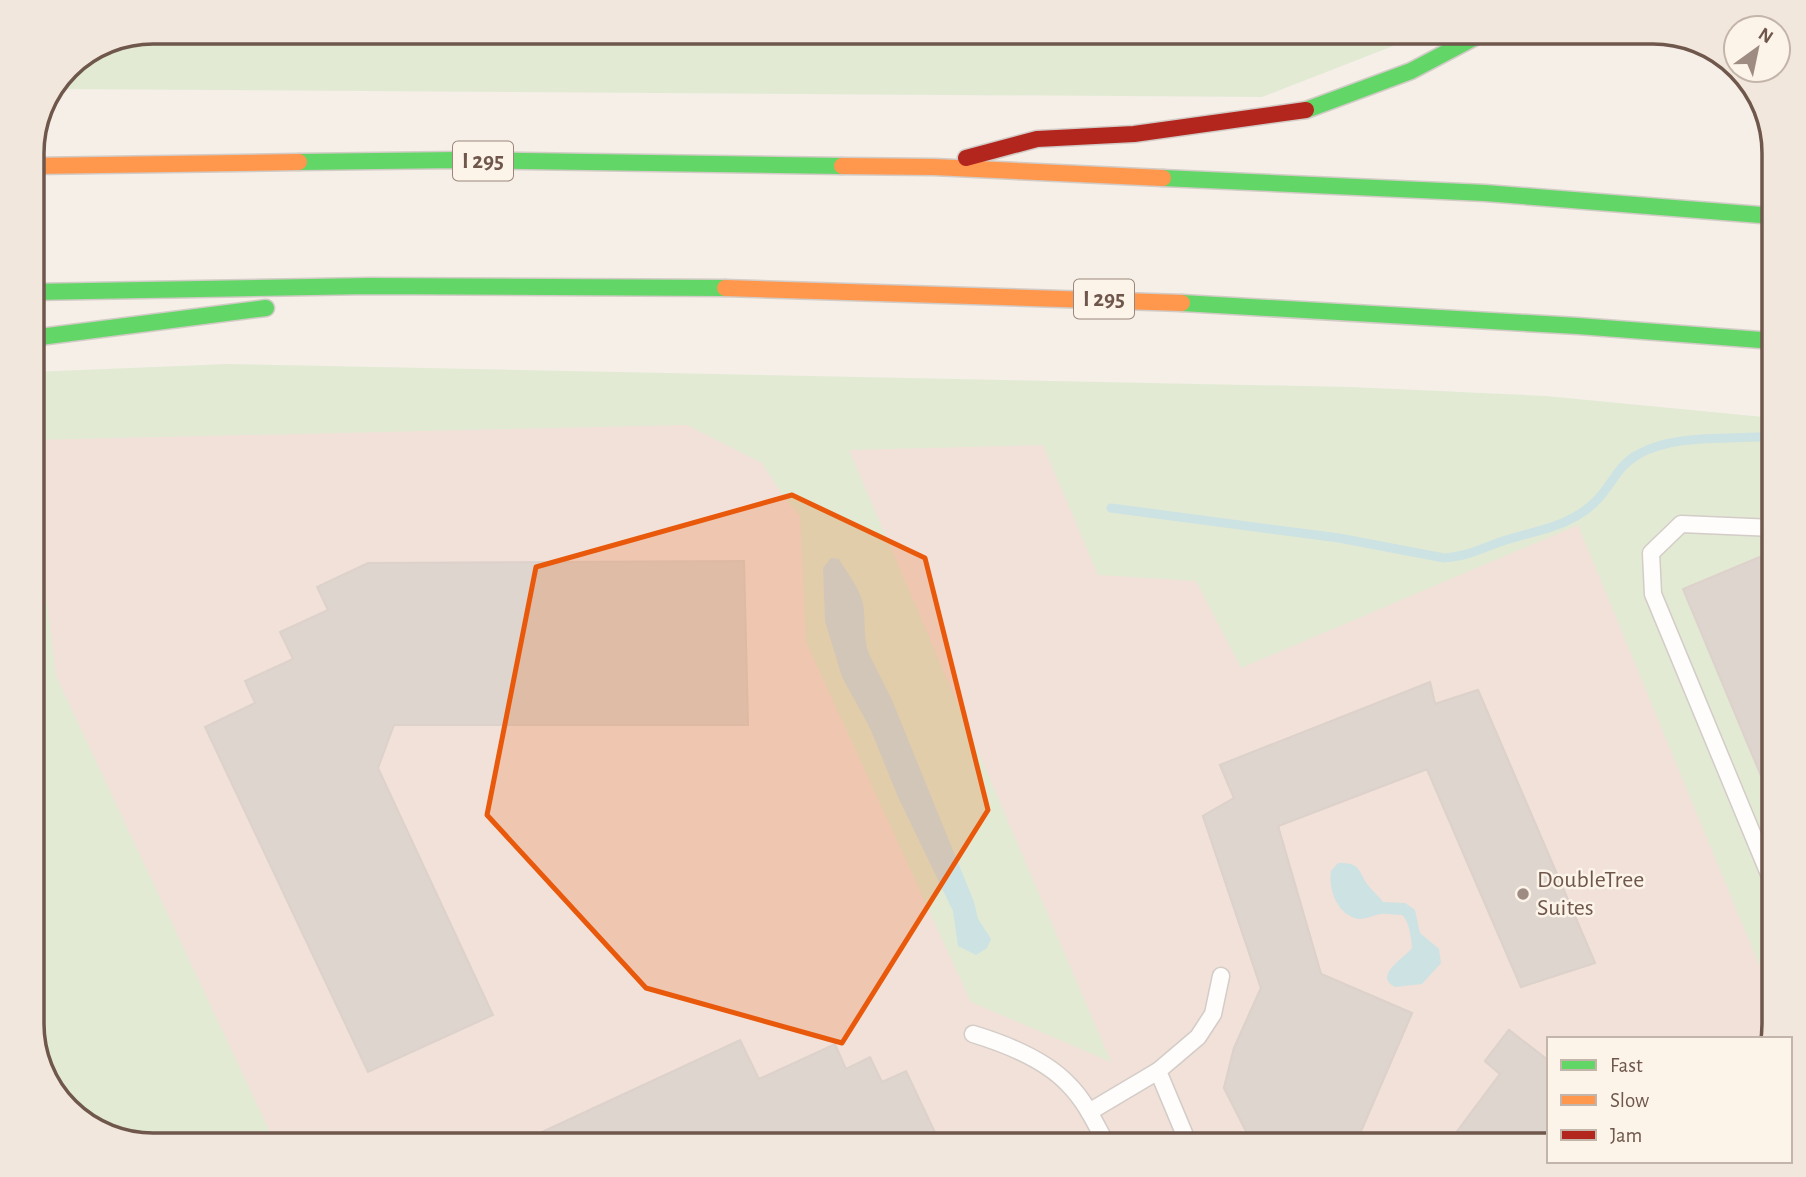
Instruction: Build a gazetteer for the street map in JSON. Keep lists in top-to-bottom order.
{
  "streets": {
    "highway": ["I 295"]
  },
  "places": ["DoubleTree Suites"],
  "legend": ["Fast", "Slow", "Jam"],
  "north": "top right"
}
